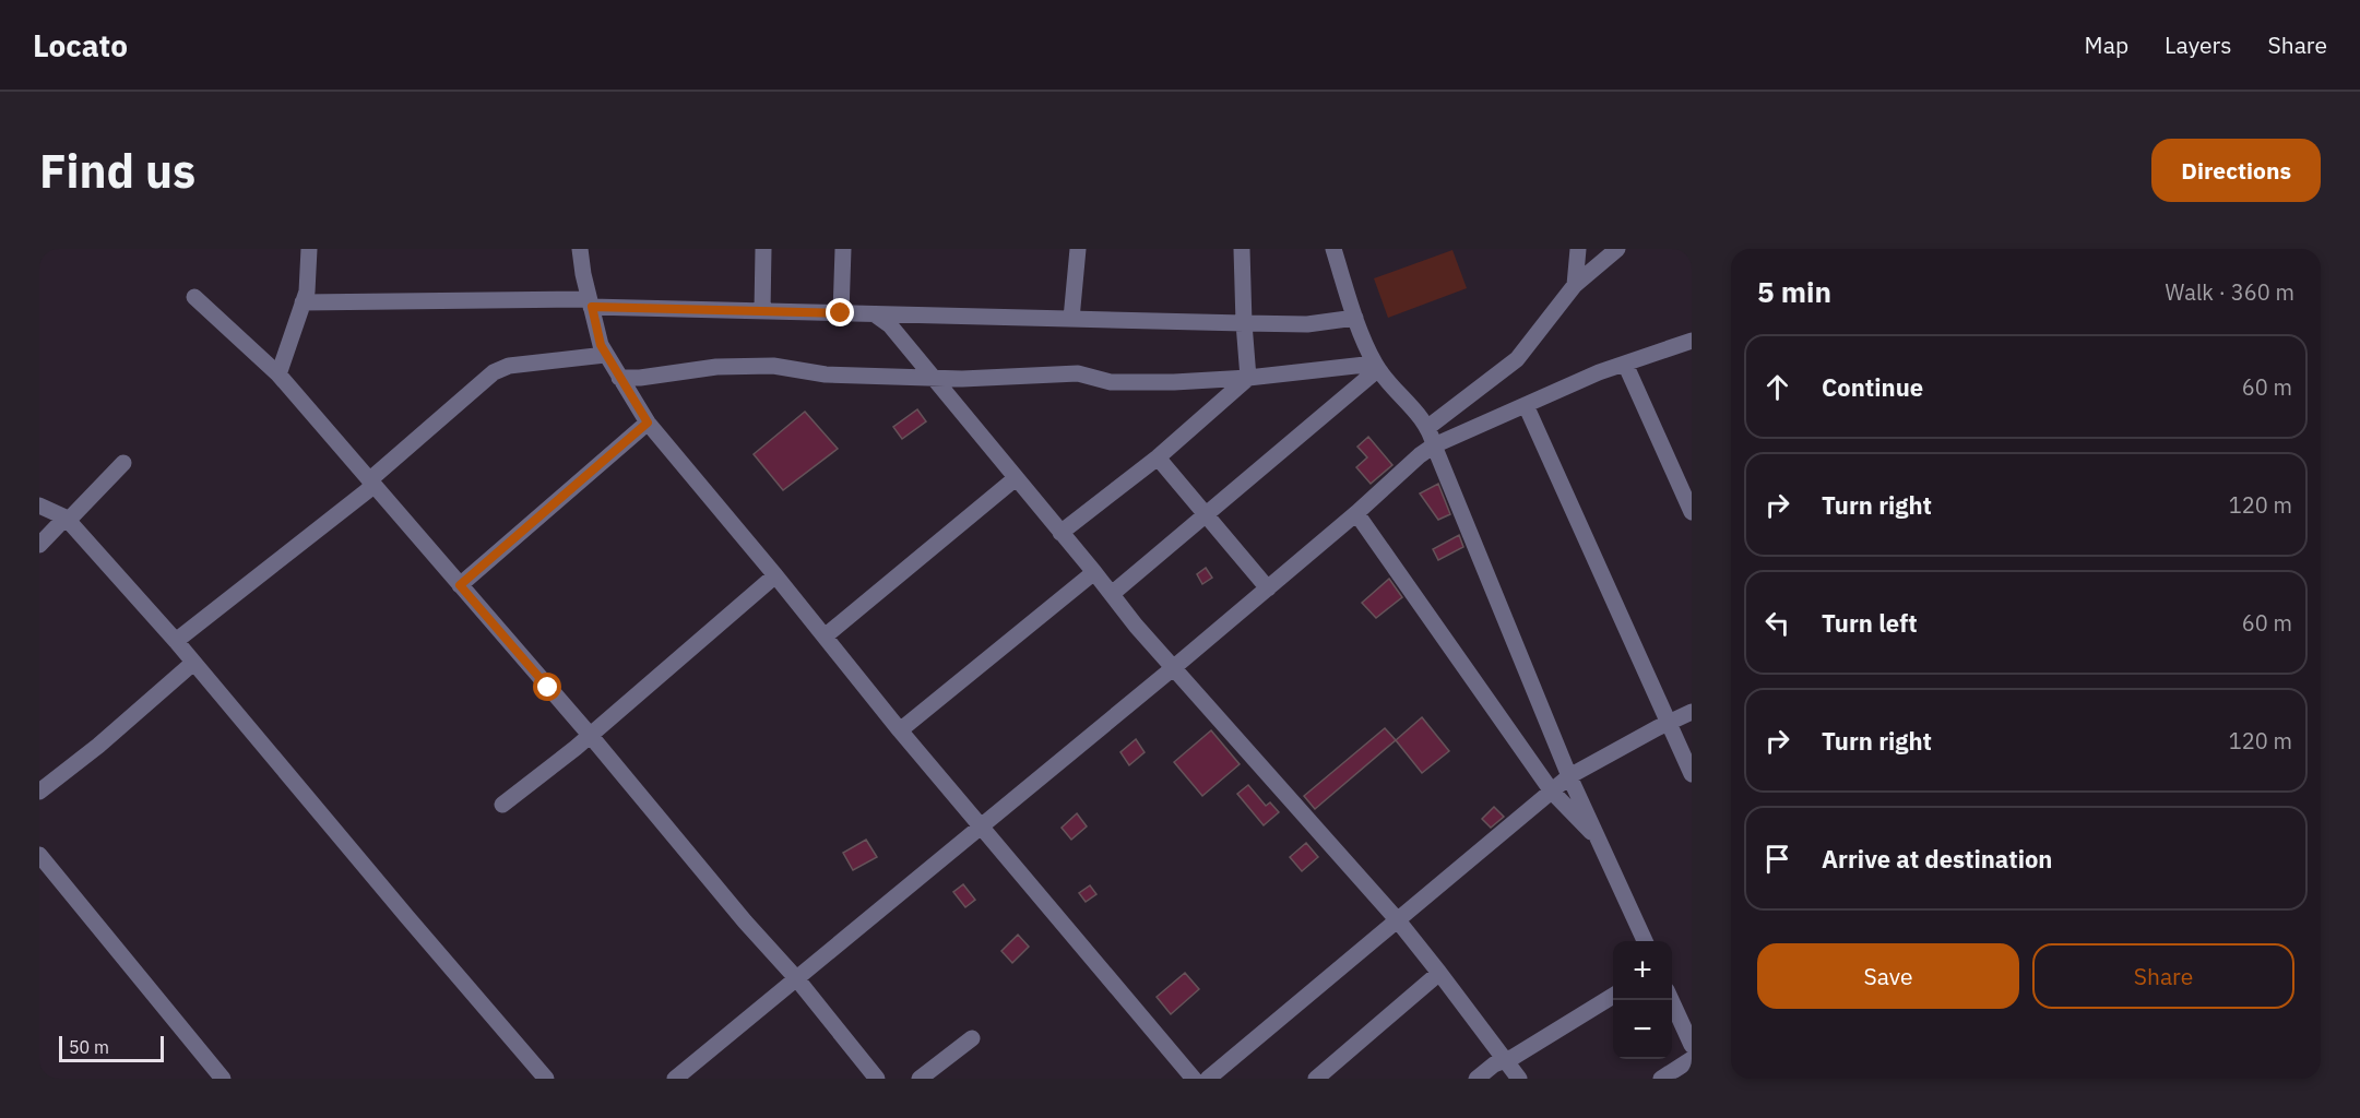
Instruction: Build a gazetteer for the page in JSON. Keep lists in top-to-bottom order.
{
  "scale_bar": "50 m",
  "page": {
    "header": "Locato",
    "nav": ["Map", "Layers", "Share"],
    "buttons": [
      "Directions",
      ["Save", "Share"]
    ],
    "title": "Find us",
    "heading": ["5 min", "Walk · 360 m"],
    "list": [
      ["Continue", "60 m"],
      ["Turn right", "120 m"],
      ["Turn left", "60 m"],
      ["Turn right", "120 m"],
      "Arrive at destination"
    ],
    "map_buttons": ["+", "−"],
    "scale": "50 m"
  }
}
